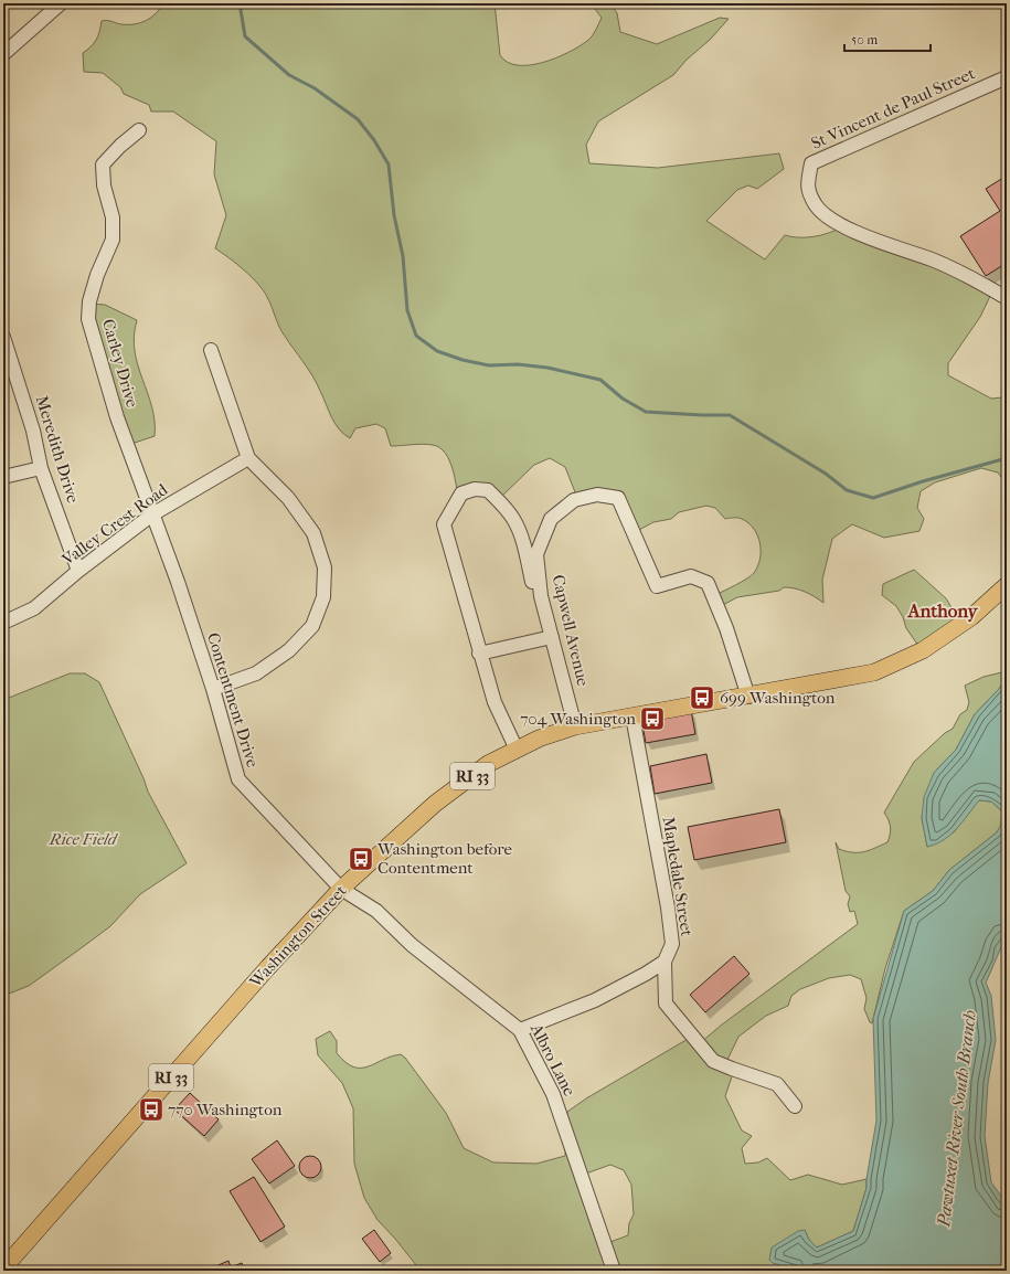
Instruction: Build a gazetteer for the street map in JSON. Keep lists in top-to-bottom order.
{
  "streets": {
    "main road": ["RI 33", "Washington Street"],
    "street": [
      "St Vincent de Paul Street",
      "Carley Drive",
      "Meredith Drive",
      "Valley Crest Road",
      "Capwell Avenue",
      "Contentment Drive",
      "Mapledale Street",
      "Albro Lane"
    ]
  },
  "crossings": [
    ["Carley Drive", "Valley Crest Road"],
    ["Carley Drive", "Contentment Drive"],
    ["Meredith Drive", "Valley Crest Road"],
    ["Valley Crest Road", "Contentment Drive"],
    ["Capwell Avenue", "Washington Street"],
    ["Contentment Drive", "Washington Street"],
    ["Contentment Drive", "Albro Lane"],
    ["Mapledale Street", "Washington Street"],
    ["Washington Street", "Albro Lane"]
  ],
  "districts": ["Anthony"],
  "water": ["Pawtuxet River South Branch"],
  "parks": ["Rice Field"],
  "places": {
    "bus stop": [
      "699 Washington",
      "704 Washington",
      "Washington before Contentment",
      "770 Washington"
    ]
  },
  "scale_bar": "50 m"
}
